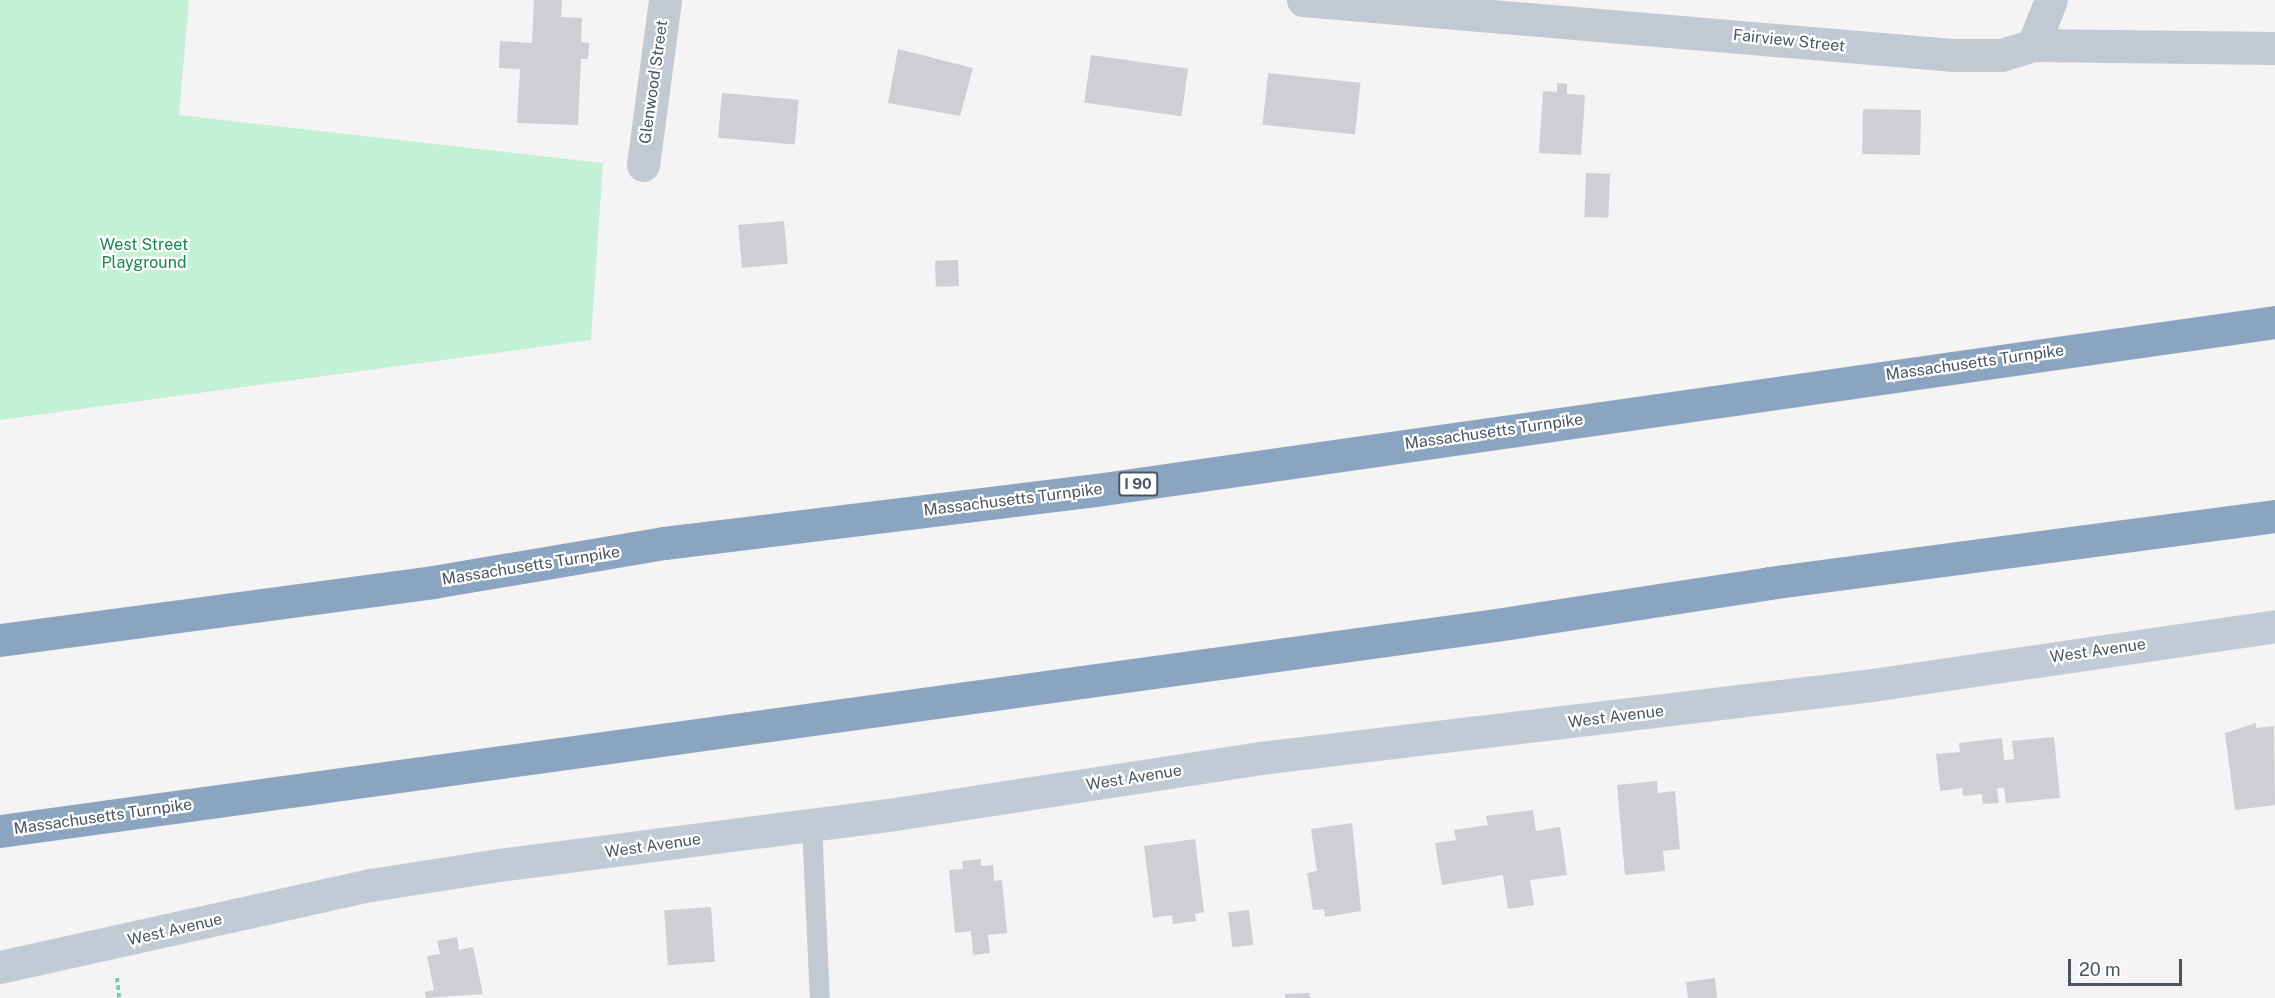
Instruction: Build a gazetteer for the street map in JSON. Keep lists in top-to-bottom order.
{
  "streets": {
    "highway": ["Massachusetts Turnpike", "I 90"],
    "main road": ["West Avenue"],
    "street": ["Fairview Street", "Glenwood Street"]
  },
  "parks": ["West Street Playground"],
  "scale_bar": "20 m"
}
